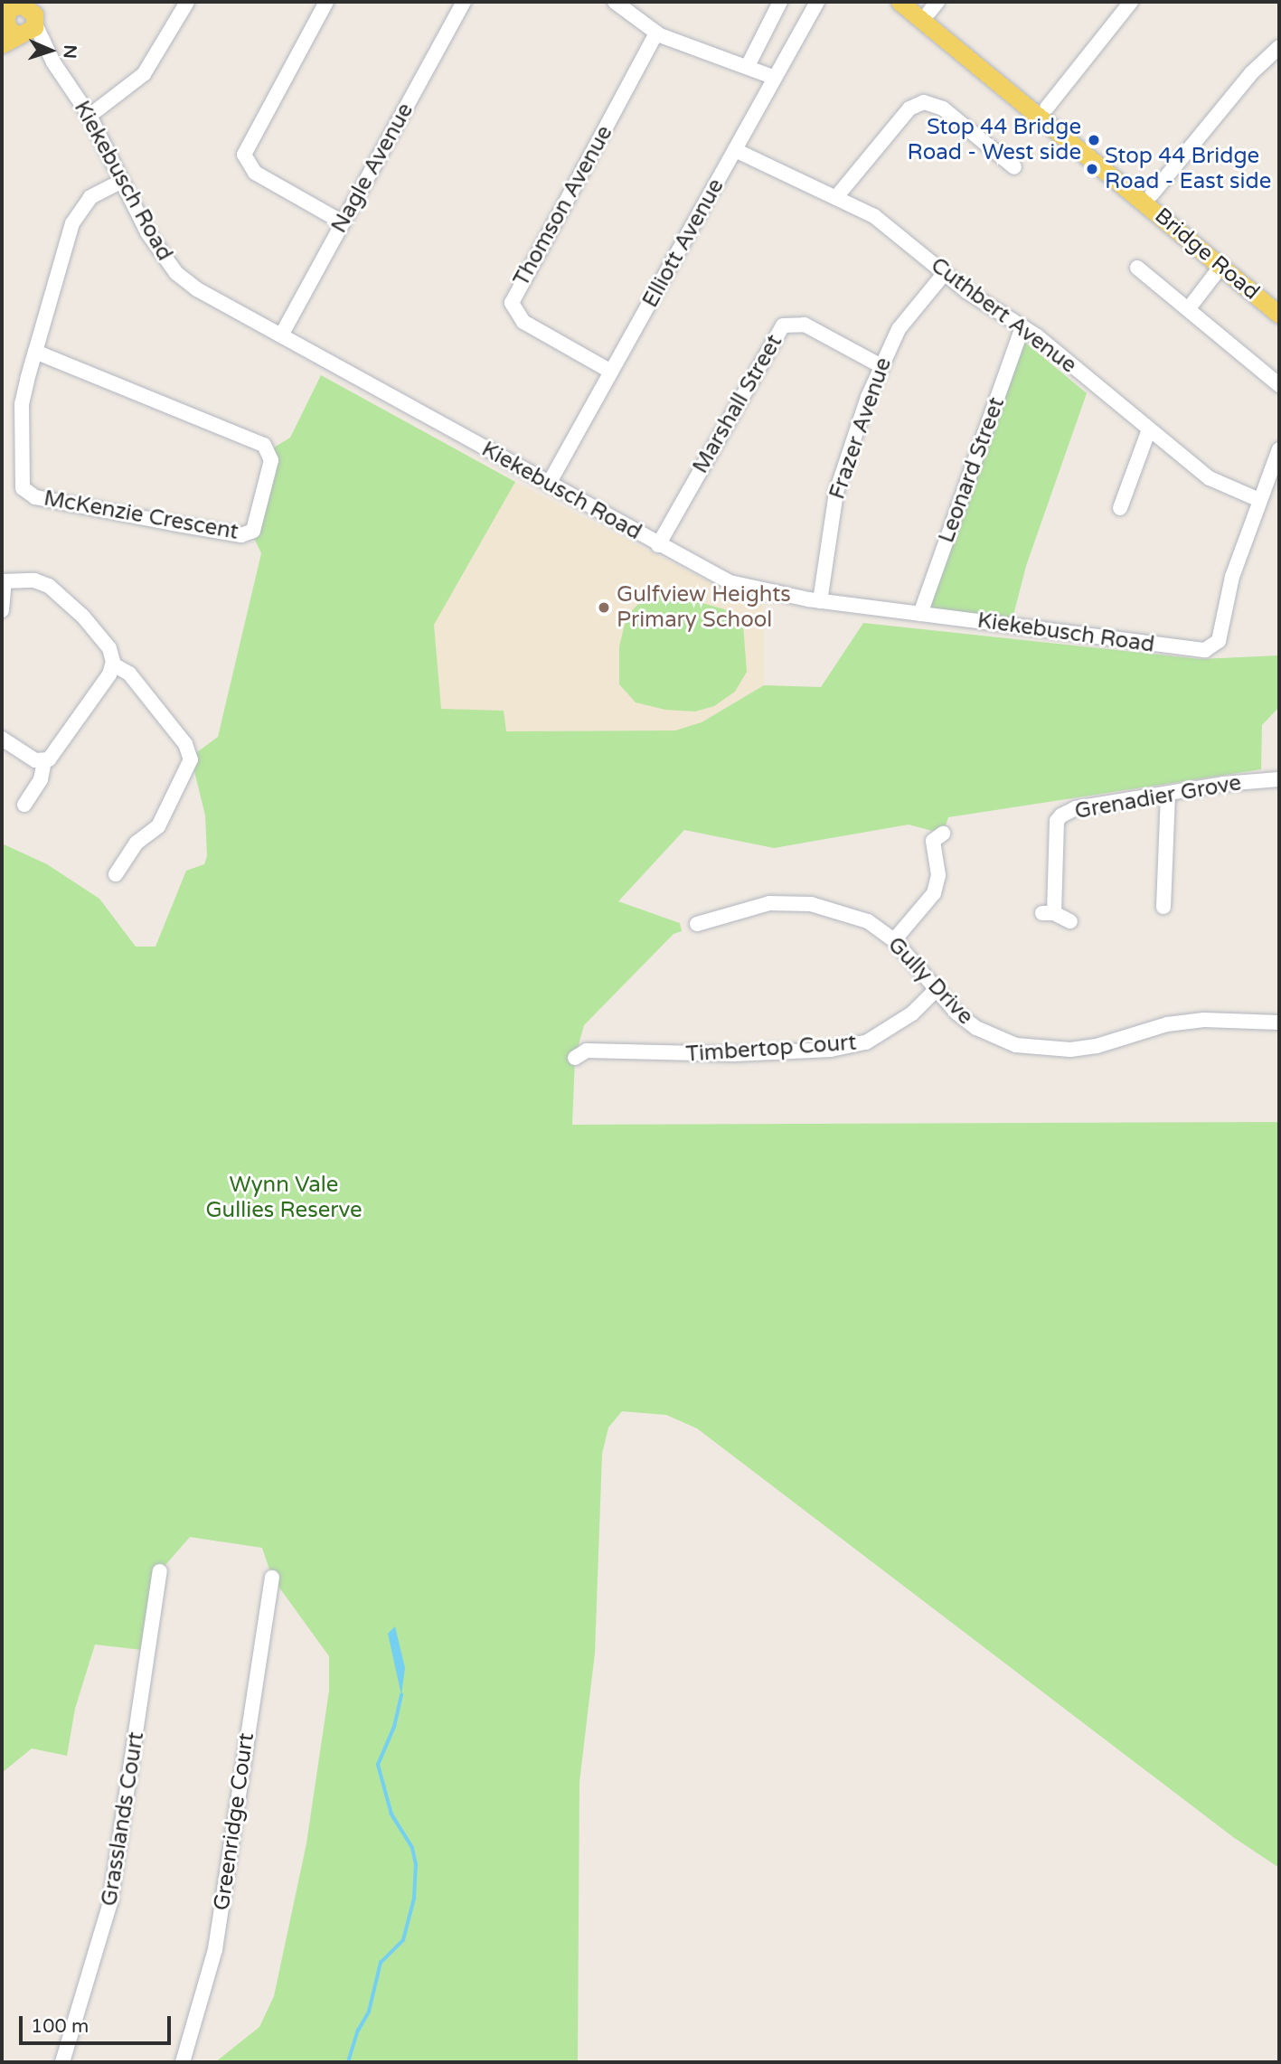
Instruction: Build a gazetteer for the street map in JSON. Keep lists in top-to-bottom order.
{
  "streets": {
    "main road": ["Bridge Road"],
    "street": [
      "Nagle Avenue",
      "Kiekebusch Road",
      "Thomson Avenue",
      "Elliott Avenue",
      "Cuthbert Avenue",
      "Marshall Street",
      "Frazer Avenue",
      "Leonard Street",
      "McKenzie Crescent",
      "Grenadier Grove",
      "Gully Drive",
      "Timbertop Court",
      "Grasslands Court",
      "Greenridge Court"
    ]
  },
  "crossings": [
    ["Nagle Avenue", "Kiekebusch Road"],
    ["Kiekebusch Road", "Elliott Avenue"],
    ["Kiekebusch Road", "Cuthbert Avenue"],
    ["Kiekebusch Road", "Marshall Street"],
    ["Kiekebusch Road", "Frazer Avenue"],
    ["Kiekebusch Road", "Leonard Street"],
    ["Kiekebusch Road", "McKenzie Crescent"],
    ["Thomson Avenue", "Elliott Avenue"],
    ["Elliott Avenue", "Cuthbert Avenue"],
    ["Cuthbert Avenue", "Frazer Avenue"],
    ["Cuthbert Avenue", "Leonard Street"],
    ["Marshall Street", "Frazer Avenue"],
    ["Gully Drive", "Timbertop Court"]
  ],
  "parks": ["Wynn Vale Gullies Reserve"],
  "places": ["Stop 44 Bridge Road - West side", "Stop 44 Bridge Road - East side", "Gulfview Heights Primary School"],
  "scale_bar": "100 m",
  "north": "right"
}
